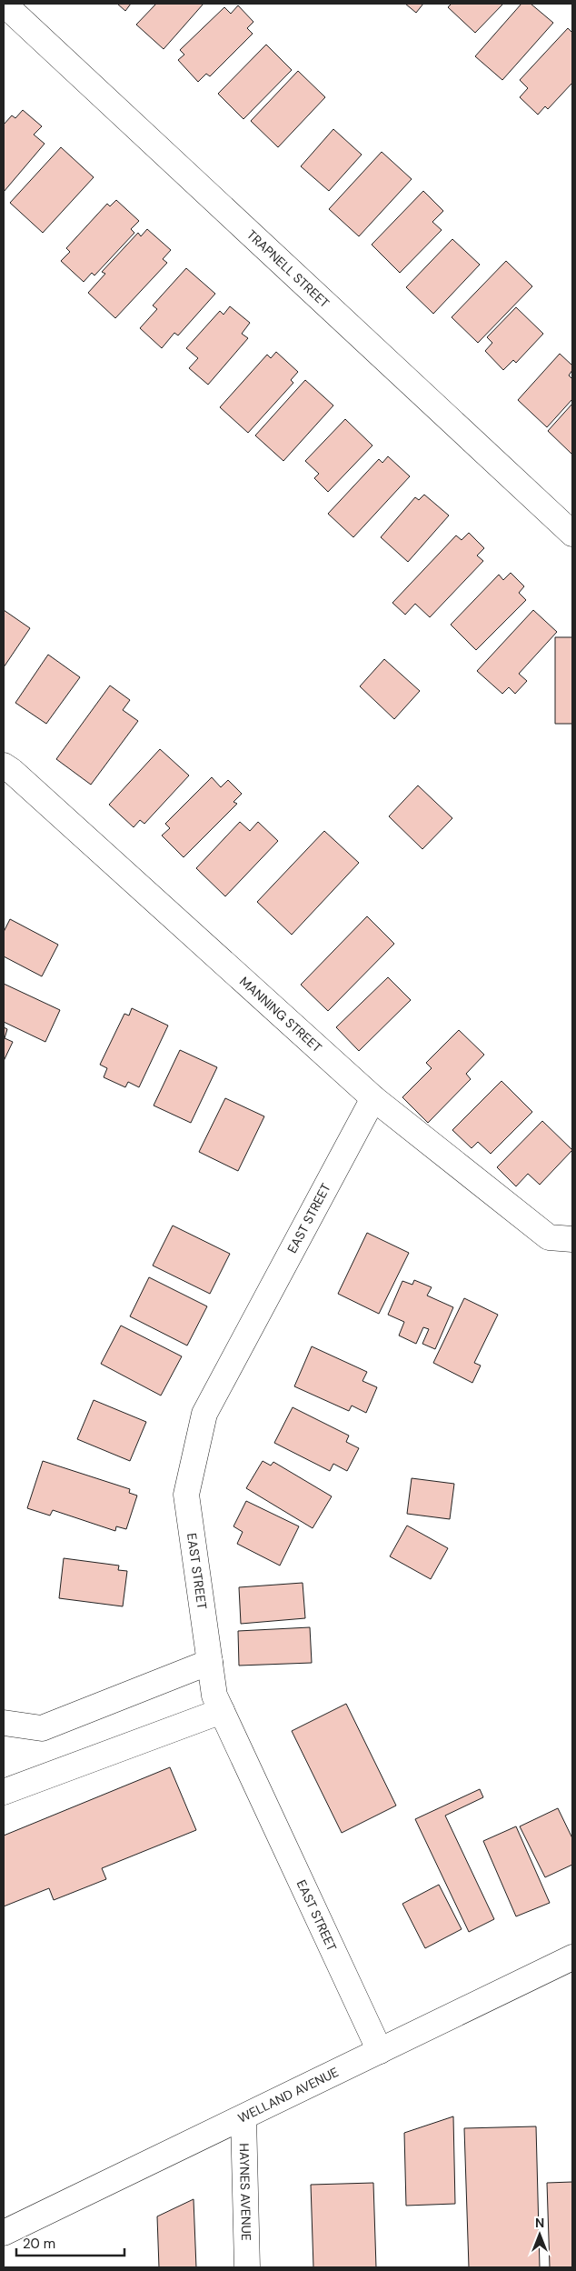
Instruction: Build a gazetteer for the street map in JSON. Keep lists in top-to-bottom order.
{
  "streets": {
    "street": [
      "TRAPNELL STREET",
      "MANNING STREET",
      "EAST STREET",
      "WELLAND AVENUE",
      "HAYNES AVENUE"
    ]
  },
  "crossings": [
    ["MANNING STREET", "EAST STREET"],
    ["EAST STREET", "WELLAND AVENUE"],
    ["WELLAND AVENUE", "HAYNES AVENUE"]
  ],
  "scale_bar": "20 m",
  "north": "top"
}
